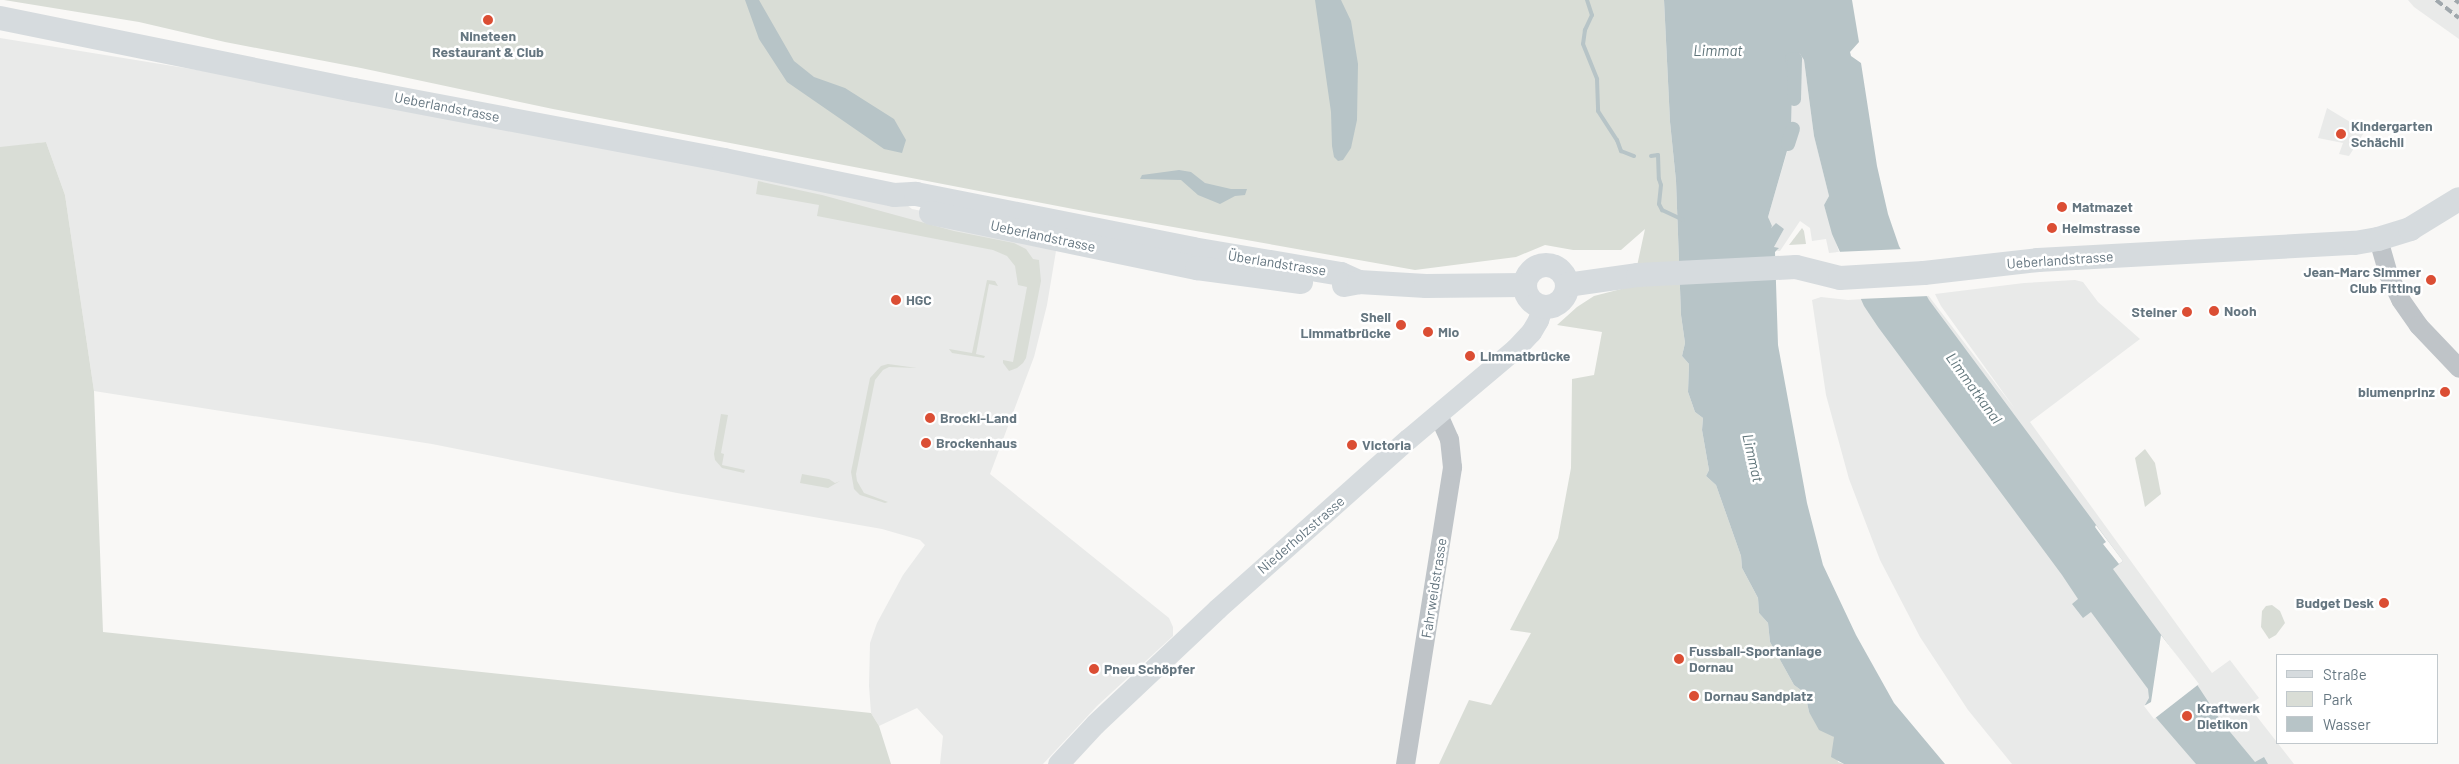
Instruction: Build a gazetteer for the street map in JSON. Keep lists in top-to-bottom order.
{
  "streets": {
    "main road": ["Ueberlandstrasse", "Überlandstrasse", "Niederholzstrasse"],
    "street": ["Fahrweidstrasse"]
  },
  "crossings": [
    ["Ueberlandstrasse", "Überlandstrasse"],
    ["Ueberlandstrasse", "Niederholzstrasse"],
    ["Überlandstrasse", "Niederholzstrasse"],
    ["Niederholzstrasse", "Fahrweidstrasse"]
  ],
  "water": ["Limmat", "Limmatkanal"],
  "places": [
    "Nineteen Restaurant & Club",
    "Kindergarten Schächli",
    "Matmazet",
    "Heimstrasse",
    "Jean-Marc Simmer Club Fitting",
    "HGC",
    "Nooh",
    "Steiner",
    "Shell Limmatbrücke",
    "Mio",
    "Limmatbrücke",
    "blumenprinz",
    "Brocki-Land",
    "Brockenhaus",
    "Victoria",
    "Budget Desk",
    "Fussball-Sportanlage Dornau",
    "Pneu Schöpfer",
    "Dornau Sandplatz",
    "Kraftwerk Dietikon"
  ],
  "legend": ["Straße", "Park", "Wasser"]
}
